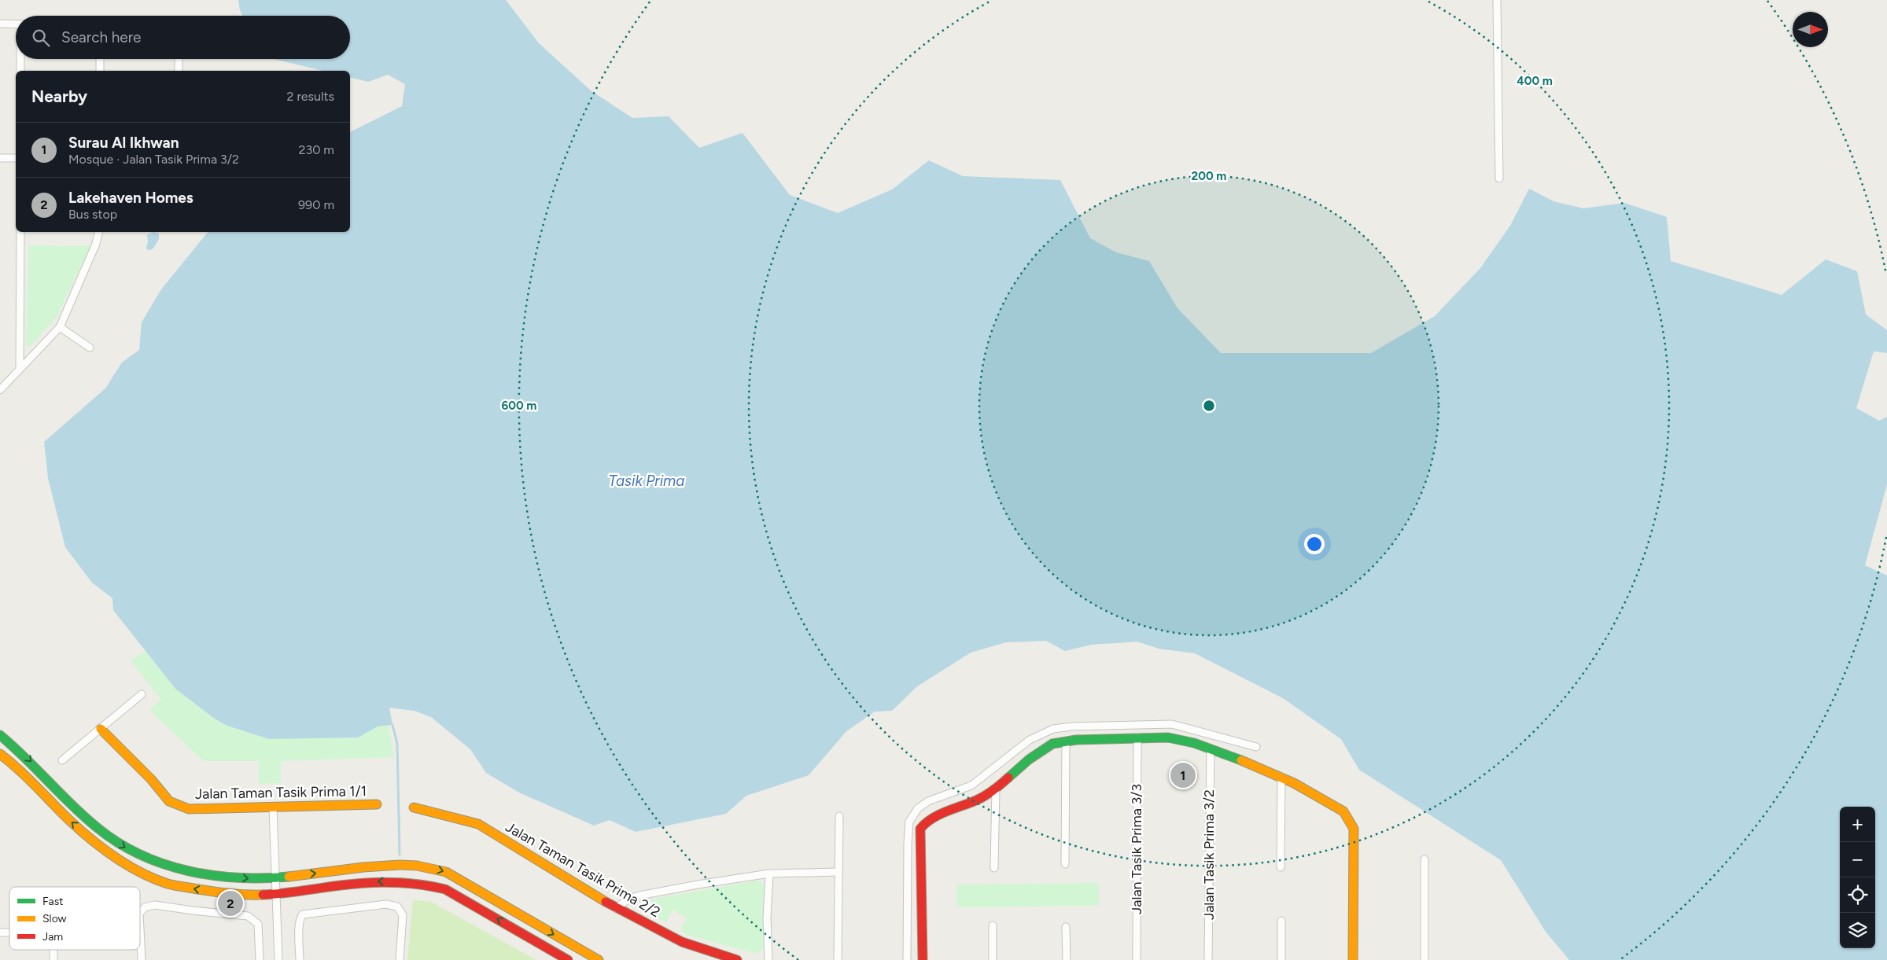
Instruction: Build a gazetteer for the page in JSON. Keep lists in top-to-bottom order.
{
  "streets": {
    "street": [
      "Jalan Taman Tasik Prima 1/1",
      "Jalan Tasik Prima 3/3",
      "Jalan Tasik Prima 3/2",
      "Jalan Taman Tasik Prima 2/2"
    ]
  },
  "water": ["Tasik Prima"],
  "legend": ["Fast", "Slow", "Jam"],
  "north": "right",
  "page": {
    "search": "Search here",
    "heading": ["Nearby", "2 results"],
    "list": [
      {
        "mark": "1",
        "name": "Surau Al Ikhwan",
        "note": "Mosque · Jalan Tasik Prima 3/2",
        "value": "230 m"
      },
      {
        "mark": "2",
        "name": "Lakehaven Homes",
        "note": "Bus stop",
        "value": "990 m"
      }
    ],
    "pins": ["1", "2"],
    "map_buttons": ["+", "−"]
  },
  "rings": ["400 m", "200 m", "600 m"]
}
